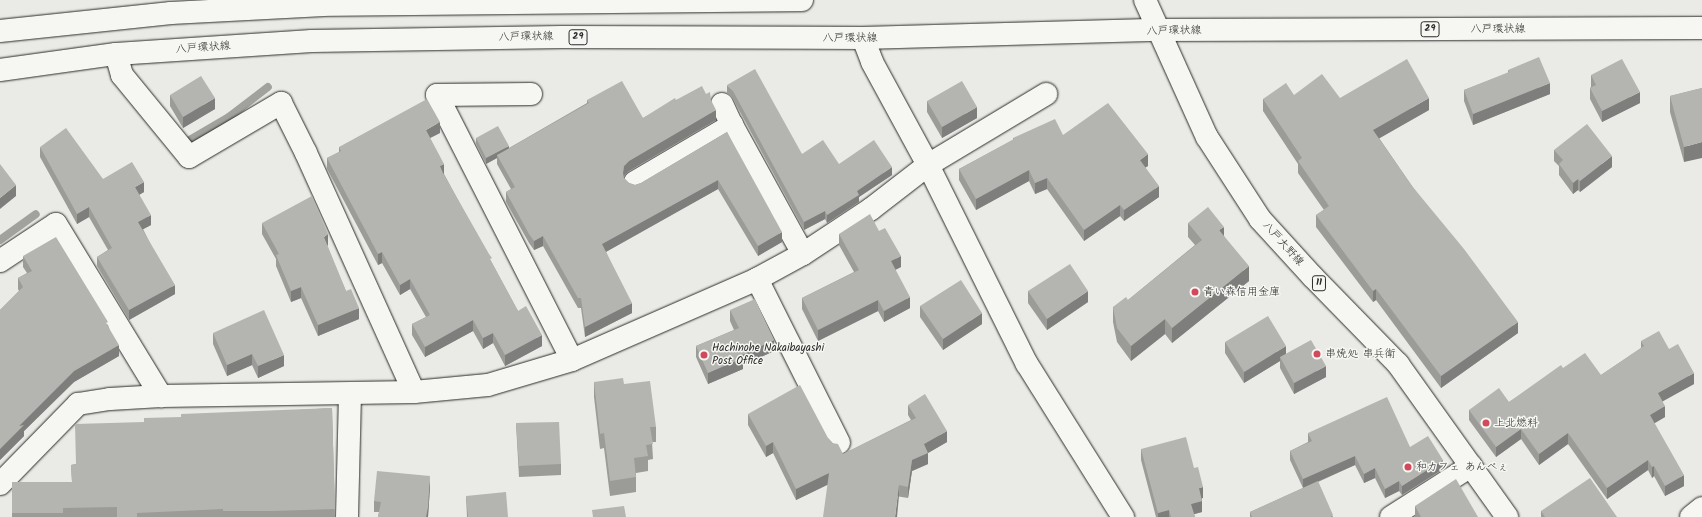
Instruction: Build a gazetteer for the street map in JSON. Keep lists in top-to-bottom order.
{
  "streets": {
    "street": [
      "29",
      "八戸環状線",
      "八戸大野線",
      "11"
    ]
  },
  "crossings": [
    ["八戸環状線", "八戸大野線"]
  ],
  "places": [
    "青い森信用金庫",
    "串焼処 串兵衛",
    "Hachinohe Nakaibayashi Post Office",
    "上北燃料",
    "和カフェ あんべぇ"
  ]
}
